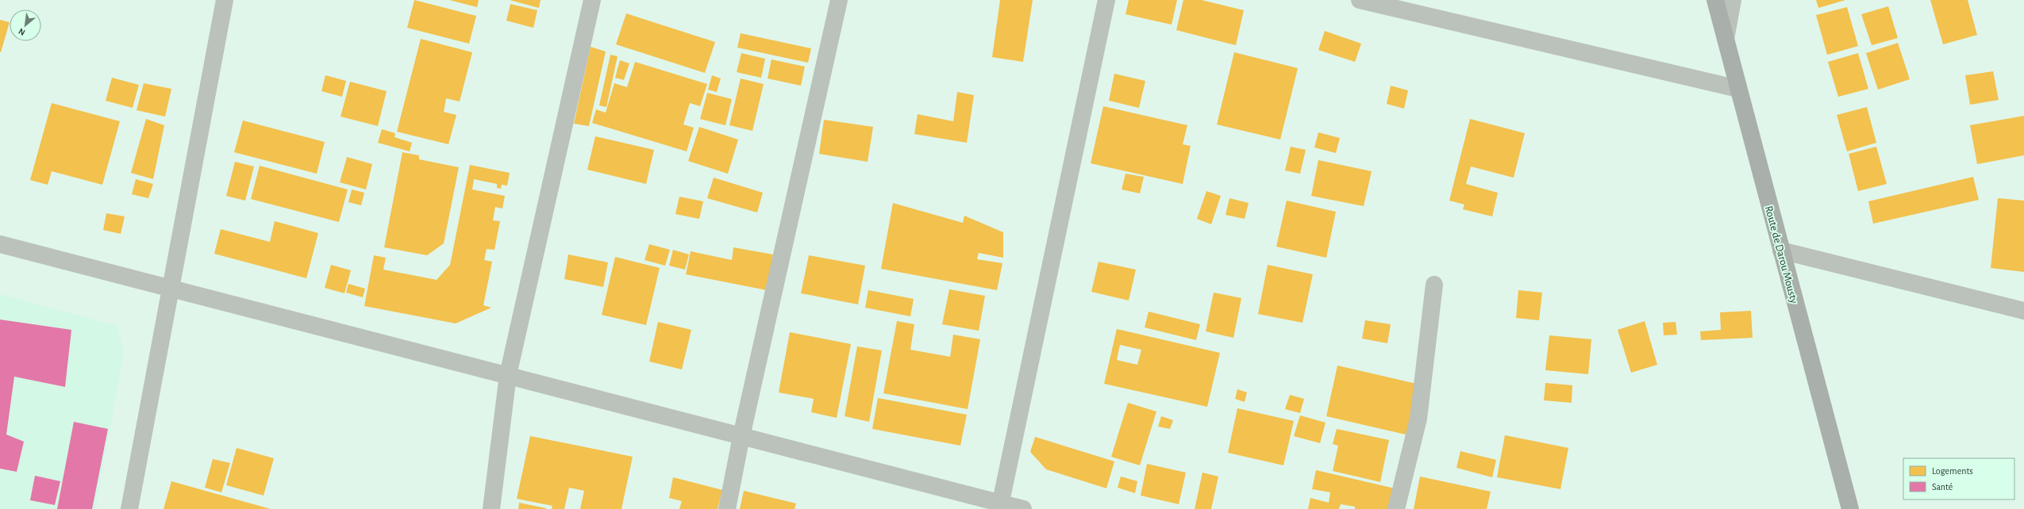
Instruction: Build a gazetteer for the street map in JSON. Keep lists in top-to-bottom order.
{
  "streets": {
    "main road": ["Route de Darou Mousty"]
  },
  "legend": ["Logements", "Santé"],
  "north": "bottom left"
}
